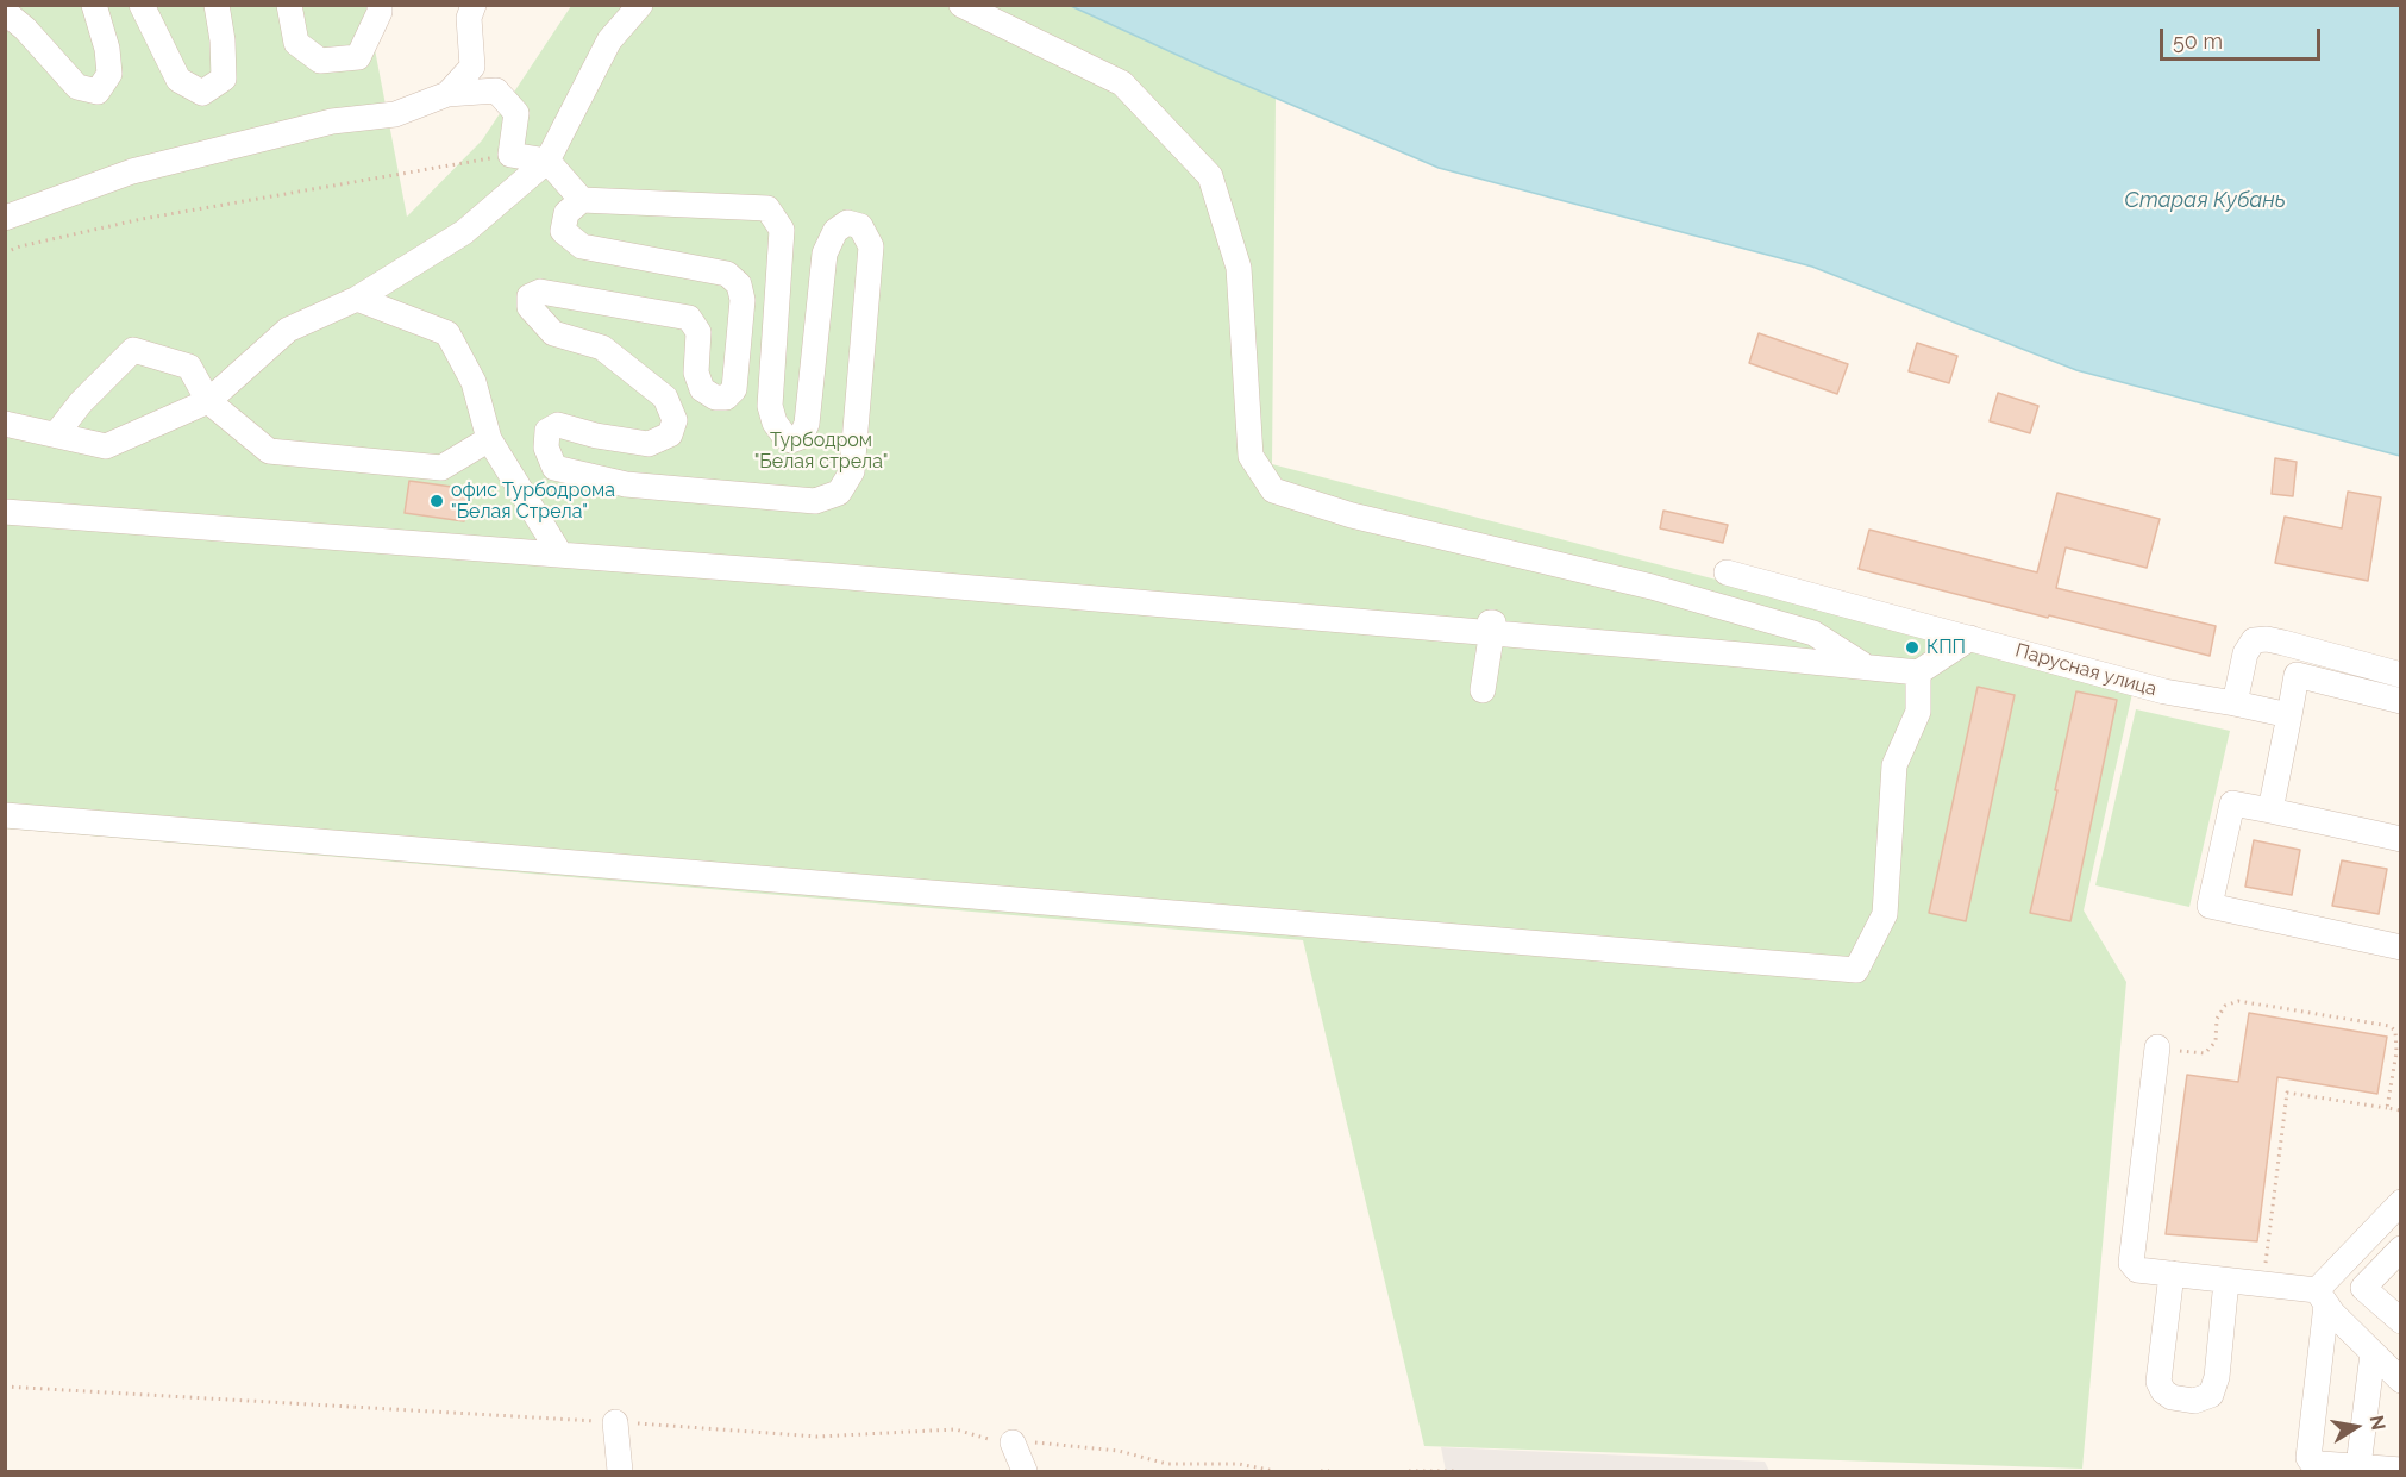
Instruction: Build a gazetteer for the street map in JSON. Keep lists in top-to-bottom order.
{
  "streets": {
    "street": ["Парусная улица"]
  },
  "water": ["Старая Кубань"],
  "parks": ["Турбодром \"Белая стрела\""],
  "places": ["офис Турбодрома \"Белая Стрела\"", "КПП"],
  "scale_bar": "50 m",
  "north": "right"
}
